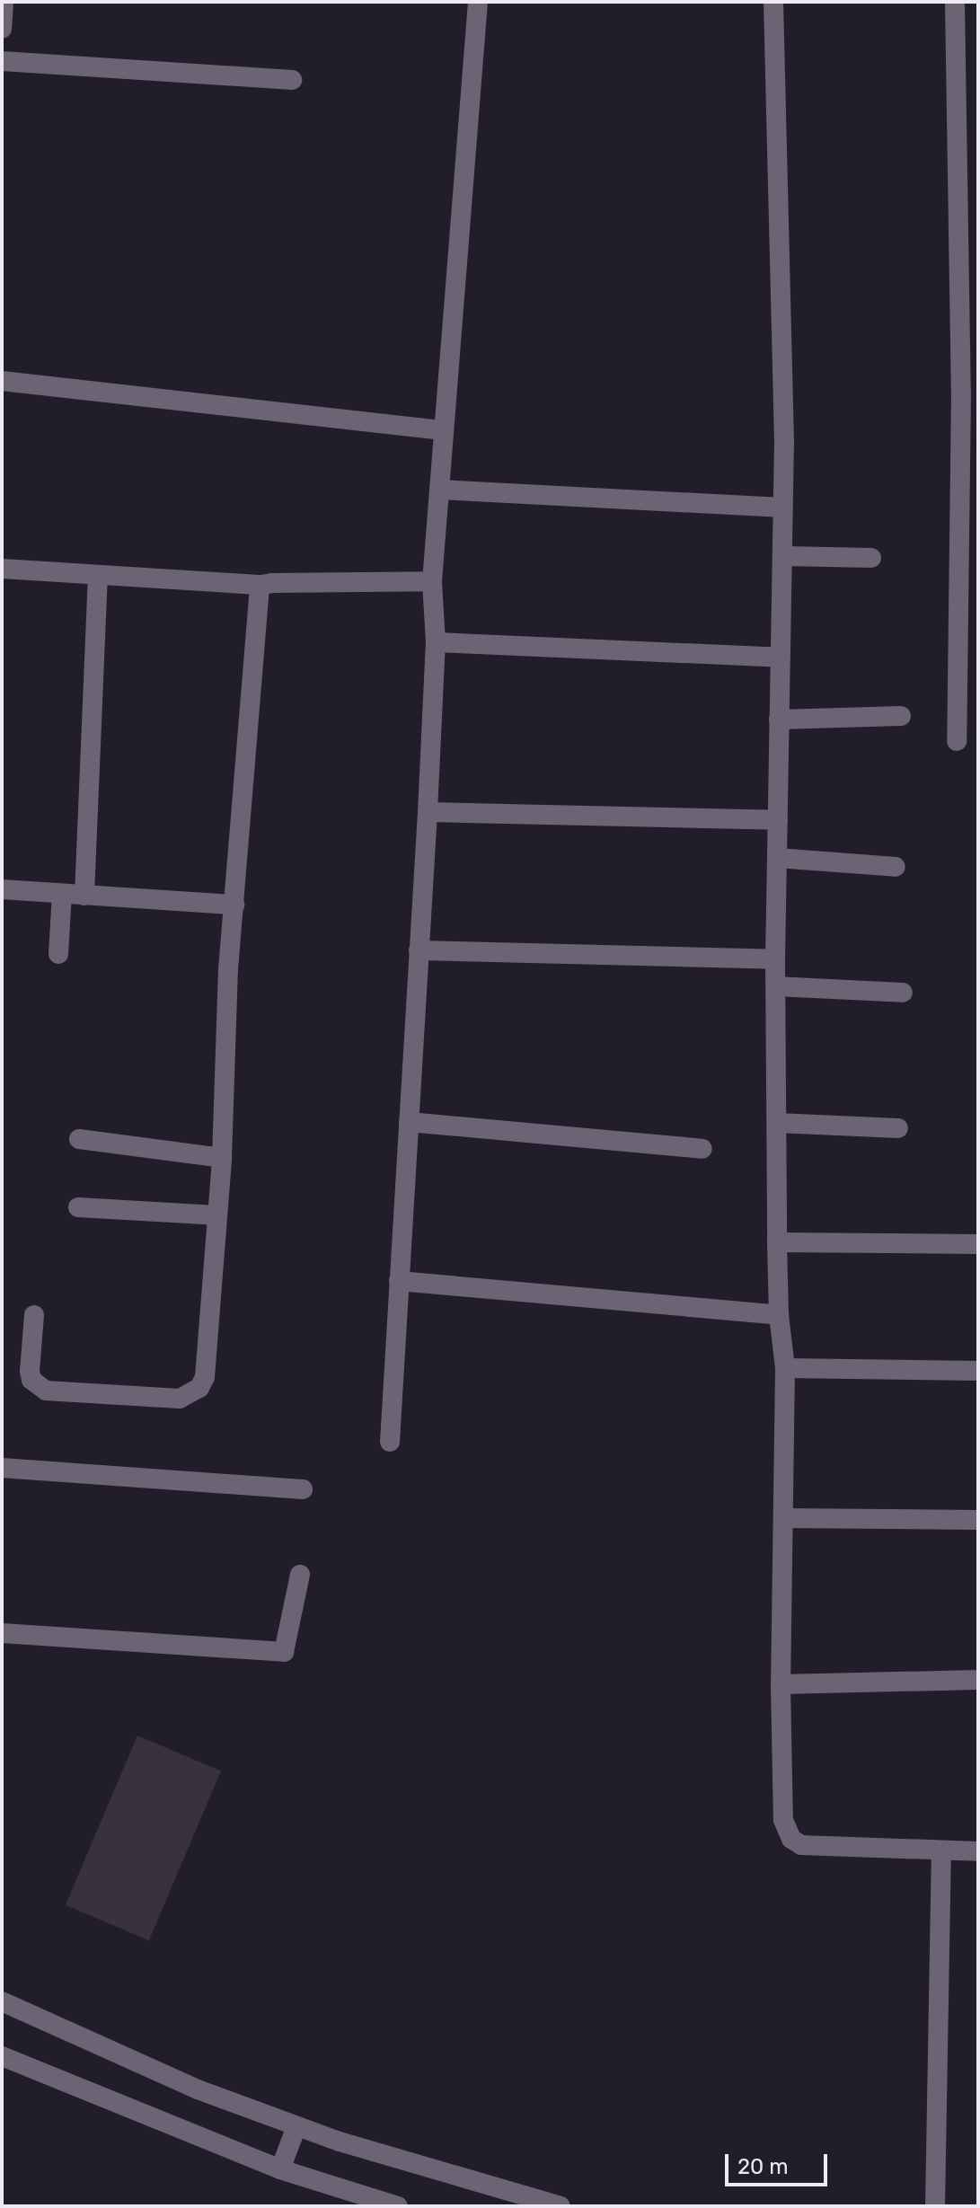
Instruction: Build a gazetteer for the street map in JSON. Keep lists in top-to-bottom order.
{
  "scale_bar": "20 m"
}
